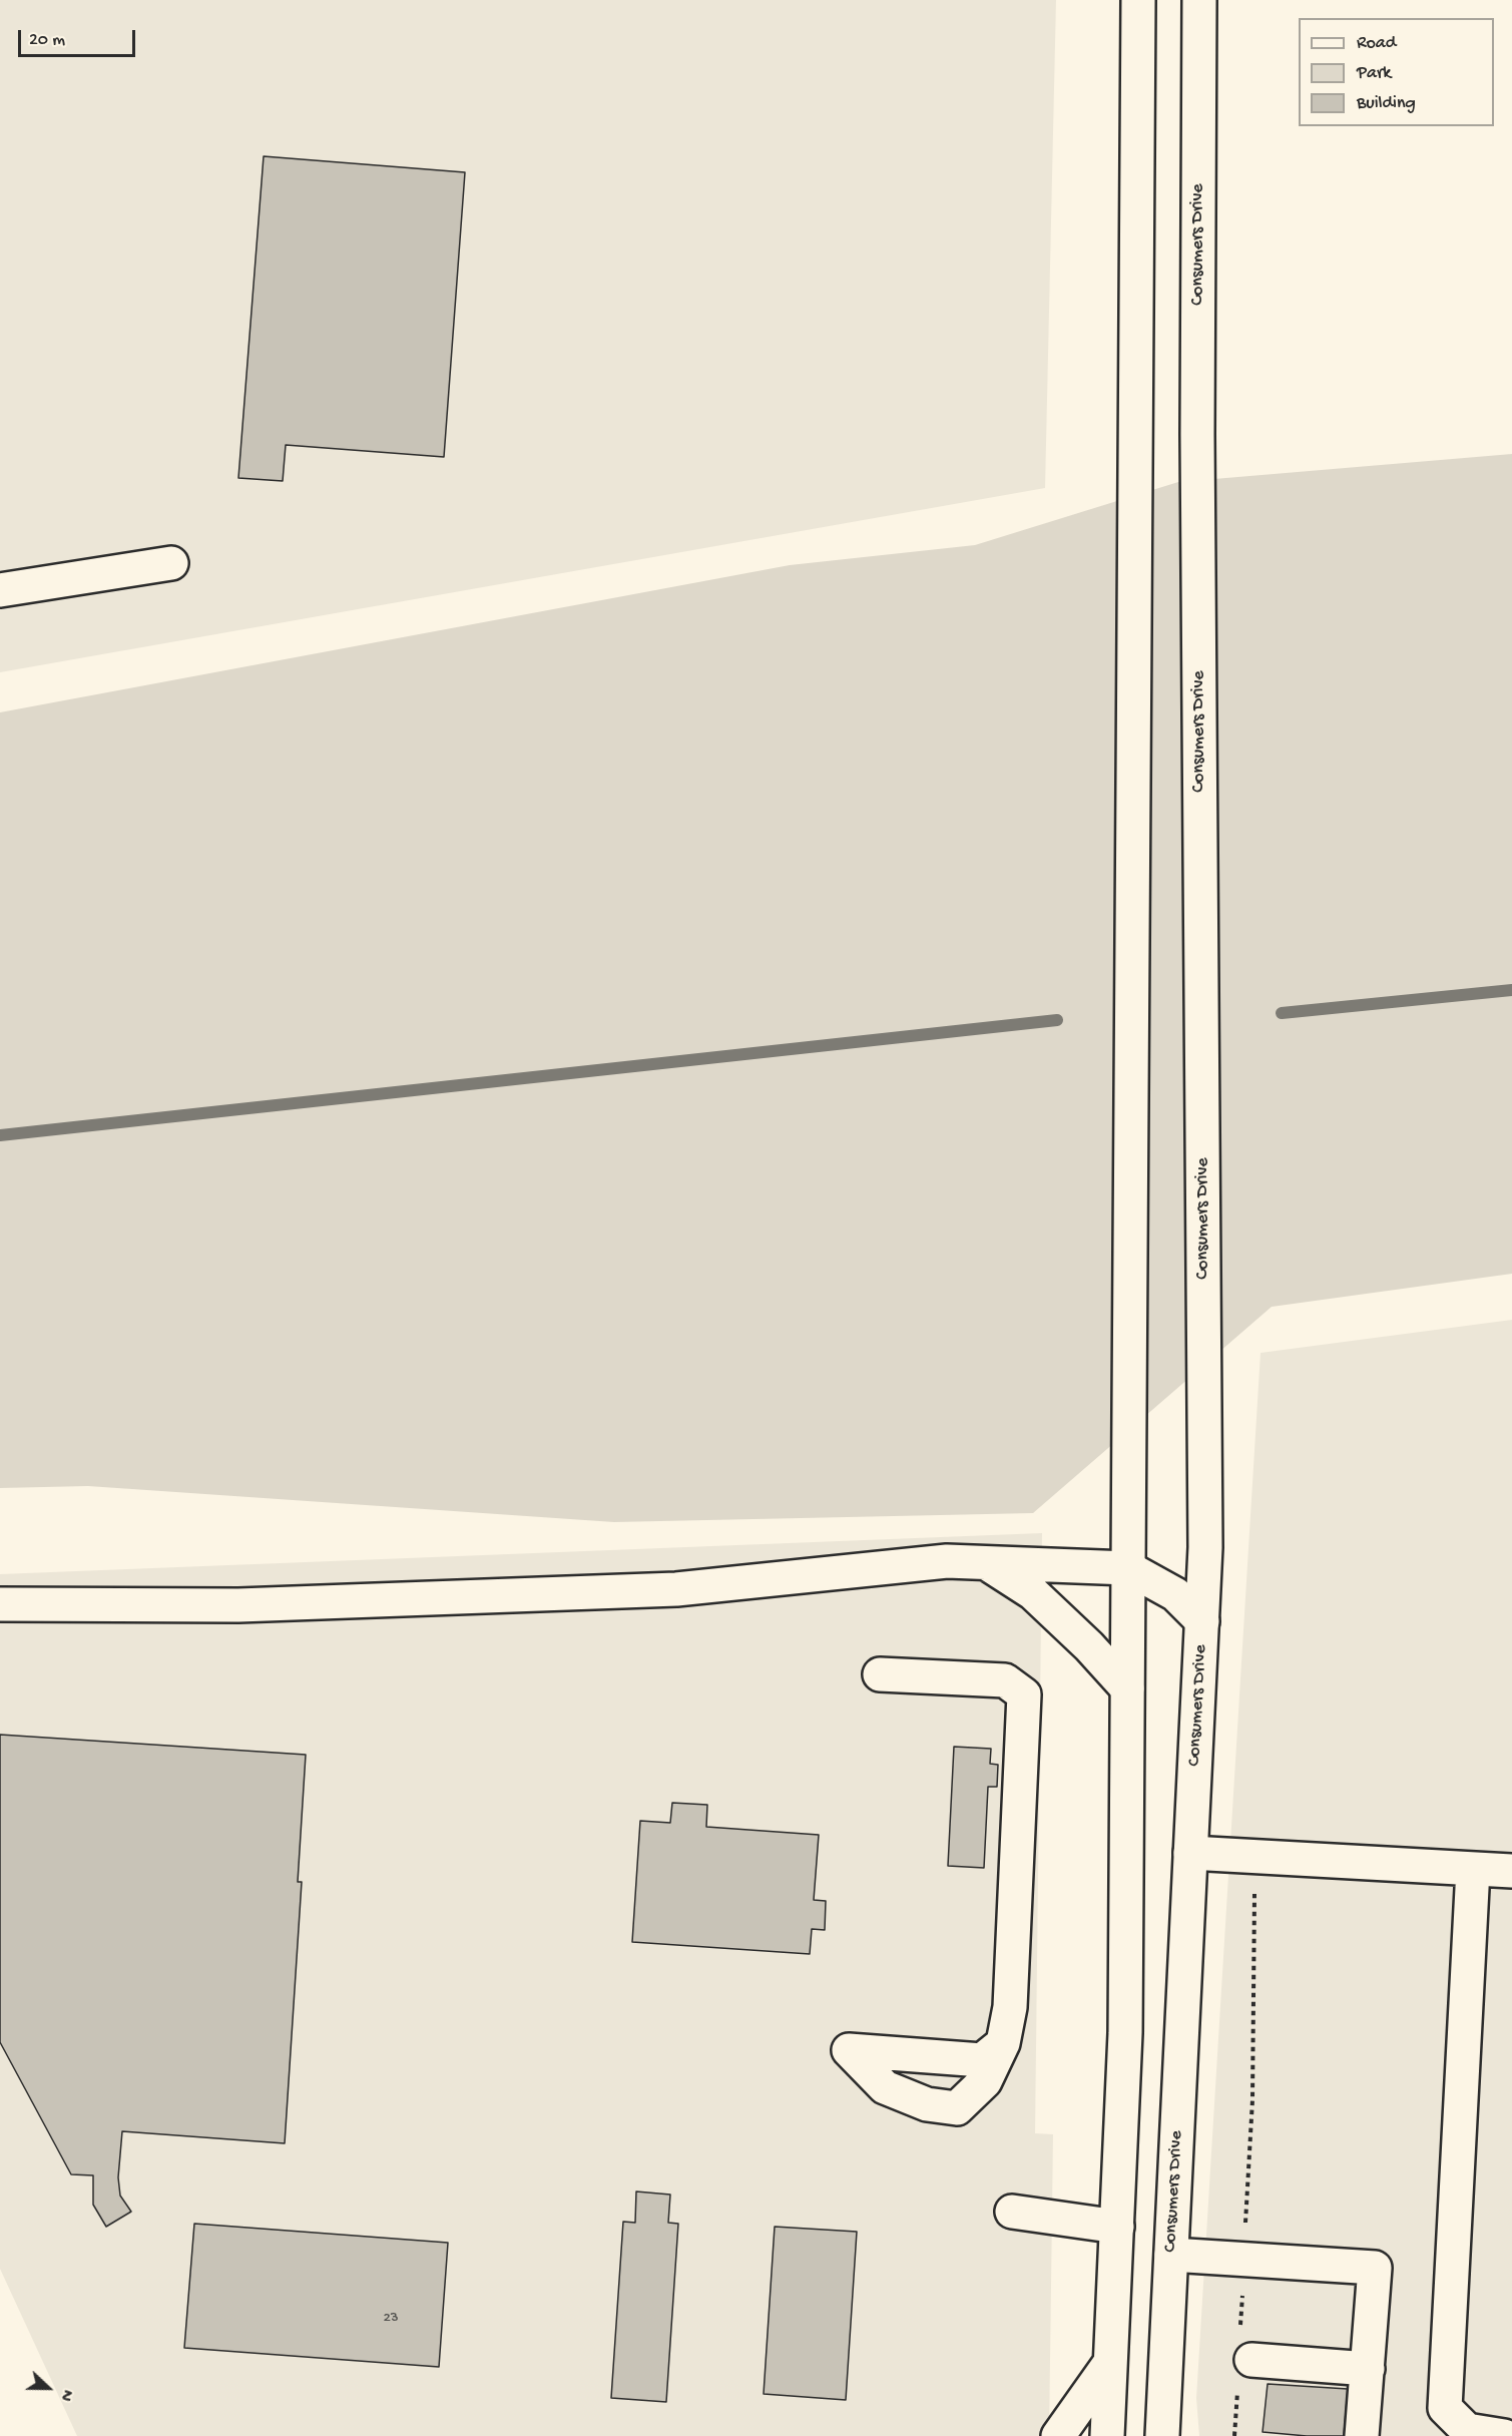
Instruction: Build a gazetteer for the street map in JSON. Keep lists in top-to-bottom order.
{
  "streets": {
    "main road": ["Consumers Drive"]
  },
  "house_numbers": ["23"],
  "legend": ["Road", "Park", "Building"],
  "scale_bar": "20 m",
  "north": "right"
}
